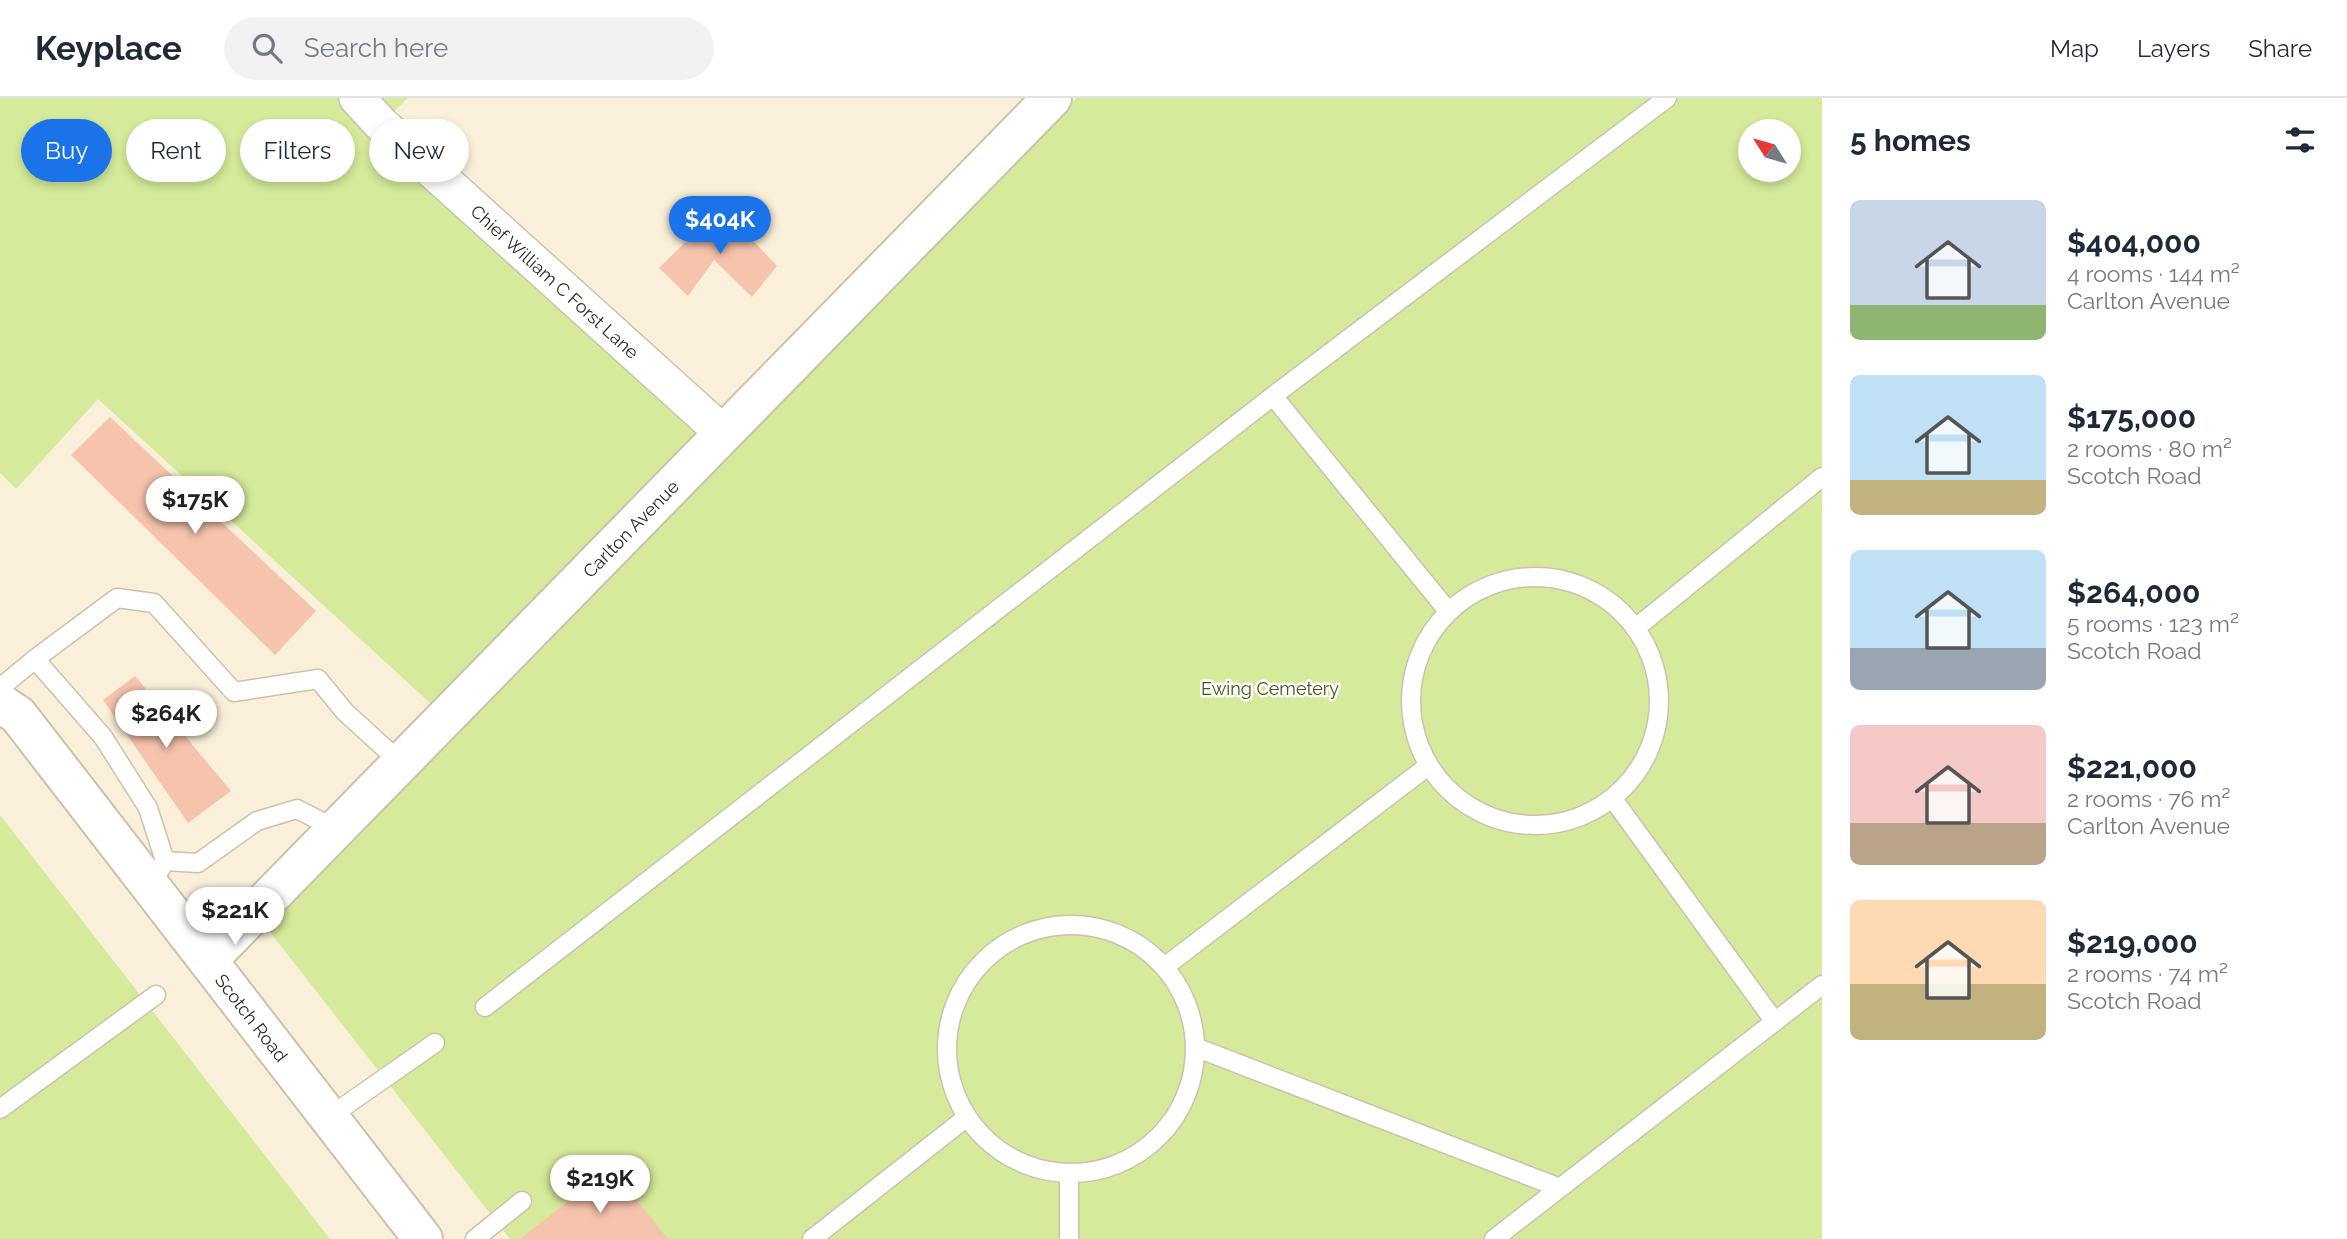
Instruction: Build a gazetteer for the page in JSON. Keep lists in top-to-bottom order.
{
  "streets": {
    "street": ["Chief William C Forst Lane", "Carlton Avenue", "Scotch Road"]
  },
  "crossings": [
    ["Chief William C Forst Lane", "Carlton Avenue"],
    ["Carlton Avenue", "Scotch Road"]
  ],
  "parks": ["Ewing Cemetery"],
  "north": "top left",
  "page": {
    "header": "Keyplace",
    "search": "Search here",
    "nav": ["Map", "Layers", "Share"],
    "heading": "5 homes",
    "chip": [
      "Buy",
      "Rent",
      "Filters",
      "New"
    ],
    "list": [
      {
        "name": "$404,000",
        "note": "4 rooms · 144 m² · Carlton Avenue"
      },
      {
        "name": "$175,000",
        "note": "2 rooms · 80 m² · Scotch Road"
      },
      {
        "name": "$264,000",
        "note": "5 rooms · 123 m² · Scotch Road"
      },
      {
        "name": "$221,000",
        "note": "2 rooms · 76 m² · Carlton Avenue"
      },
      {
        "name": "$219,000",
        "note": "2 rooms · 74 m² · Scotch Road"
      }
    ],
    "price": [
      "$404K",
      "$175K",
      "$264K",
      "$221K",
      "$219K"
    ]
  }
}
